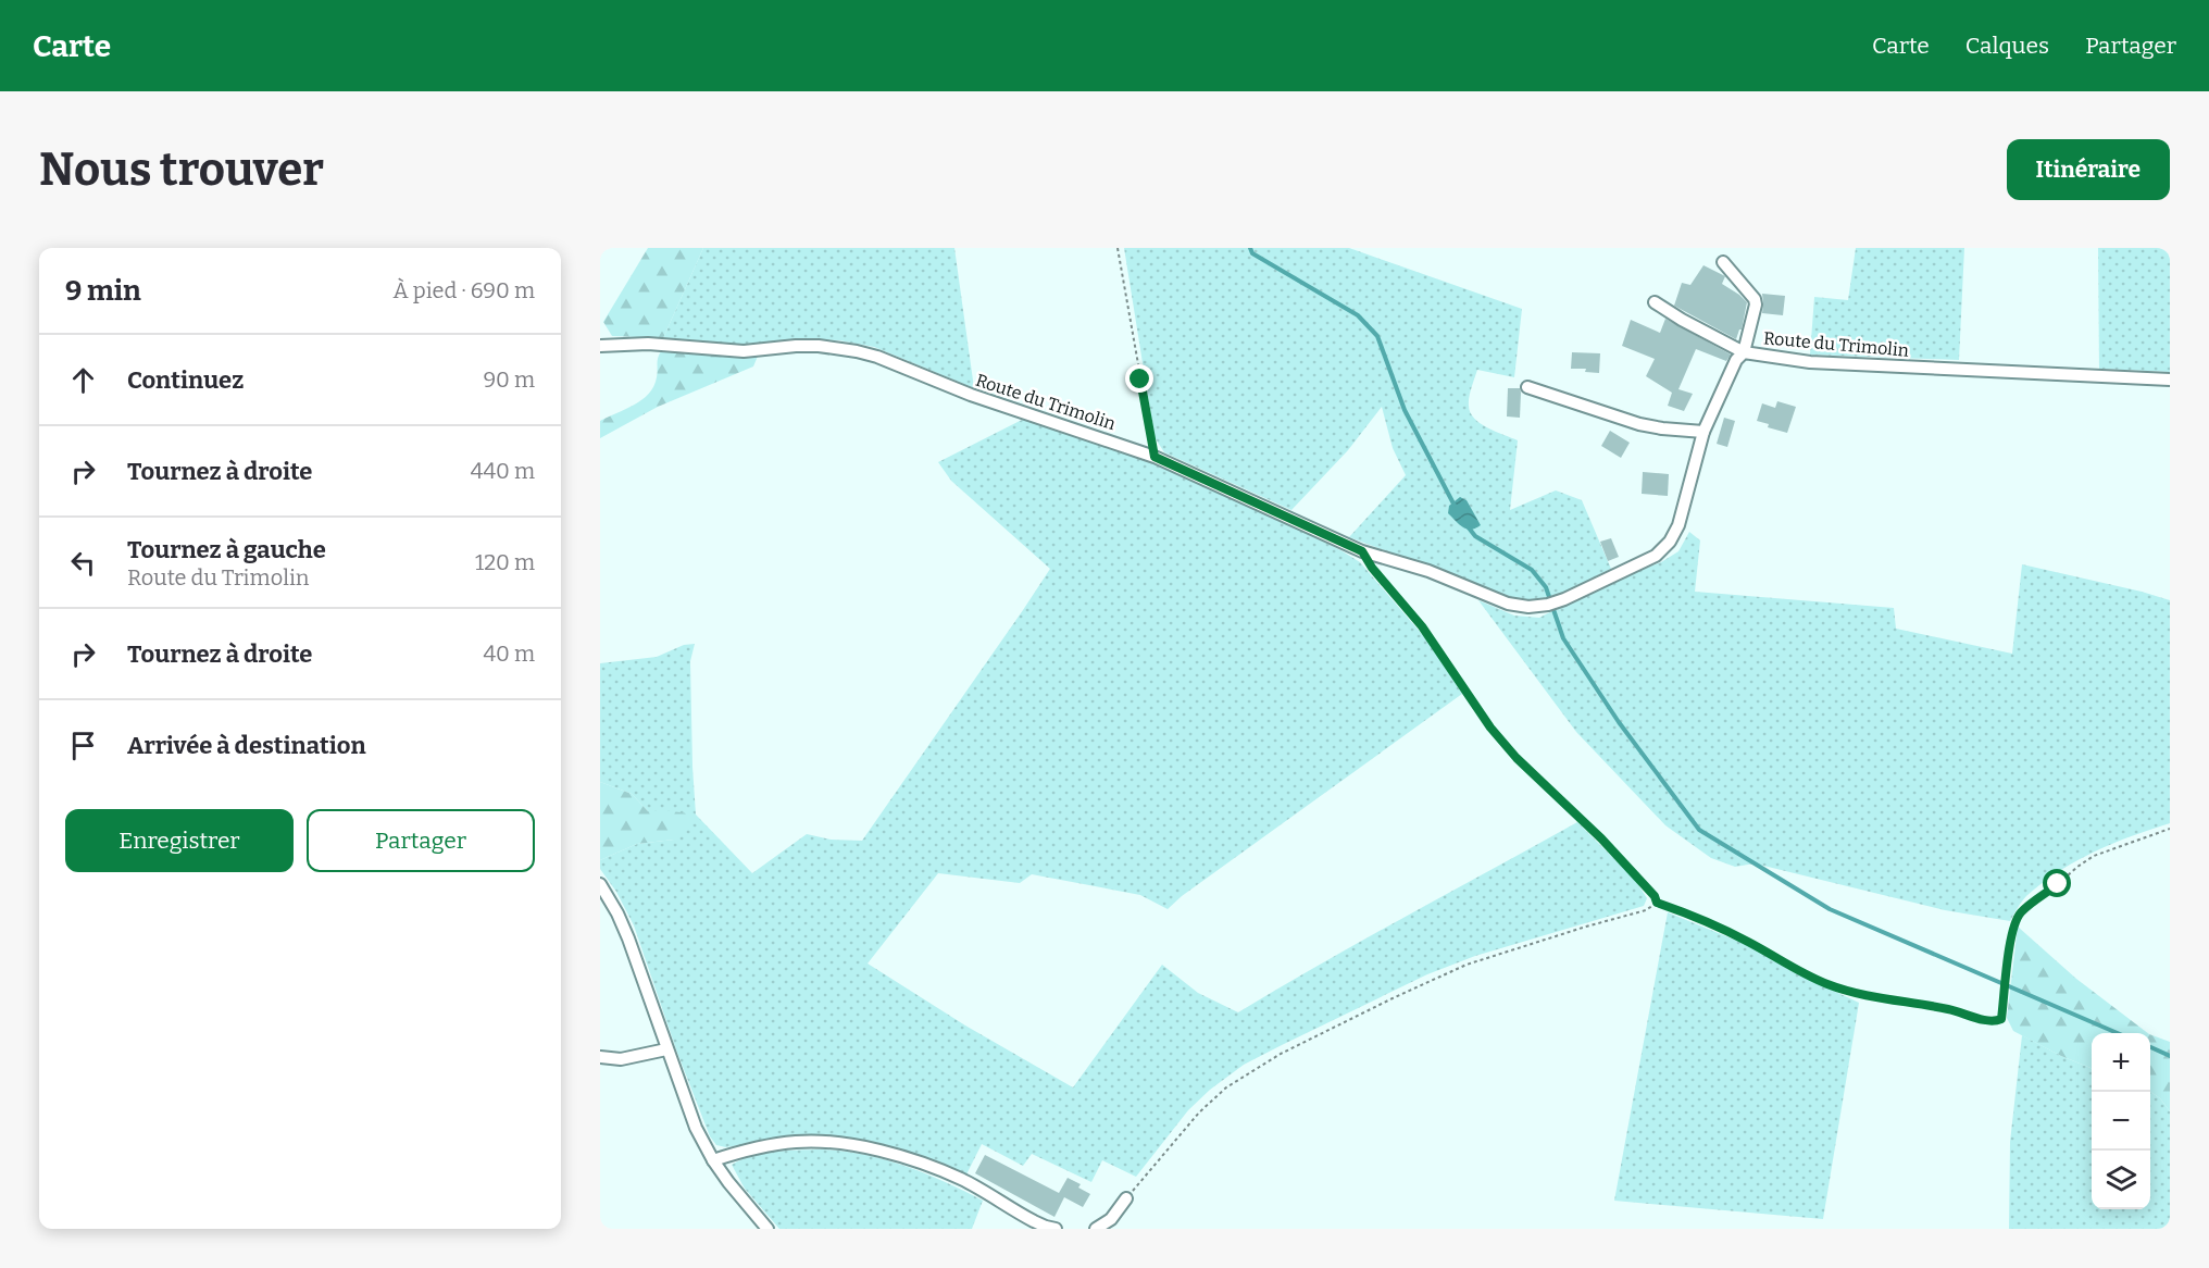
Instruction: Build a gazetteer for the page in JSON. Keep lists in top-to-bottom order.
{
  "streets": {
    "street": ["Route du Trimolin"]
  },
  "page": {
    "header": "Carte",
    "nav": ["Carte", "Calques", "Partager"],
    "buttons": [
      "Itinéraire",
      ["Enregistrer", "Partager"]
    ],
    "title": "Nous trouver",
    "heading": ["9 min", "À pied · 690 m"],
    "list": [
      ["Continuez", "90 m"],
      ["Tournez à droite", "440 m"],
      ["Tournez à gauche", "Route du Trimolin", "120 m"],
      ["Tournez à droite", "40 m"],
      "Arrivée à destination"
    ],
    "map_buttons": ["+", "−"]
  }
}
